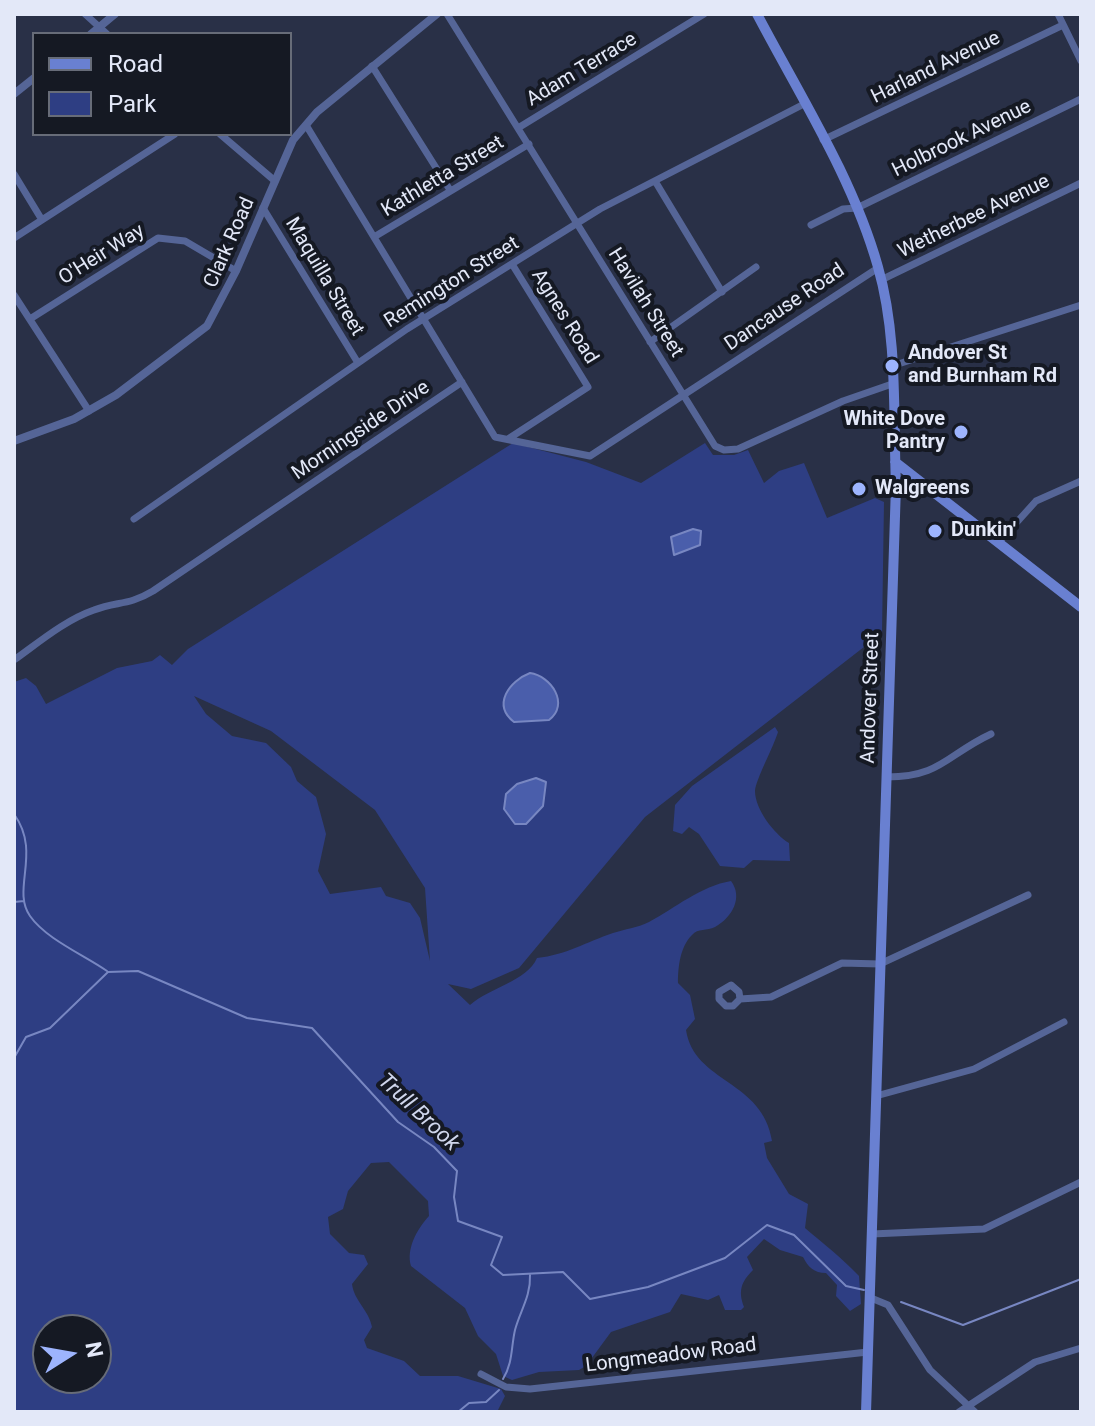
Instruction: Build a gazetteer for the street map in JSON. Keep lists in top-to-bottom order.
{
  "streets": {
    "main road": ["Andover Street"],
    "street": [
      "Harland Avenue",
      "Adam Terrace",
      "Holbrook Avenue",
      "Kathletta Street",
      "Wetherbee Avenue",
      "Clark Road",
      "O'Heir Way",
      "Maquilla Street",
      "Remington Street",
      "Havilah Street",
      "Dancause Road",
      "Agnes Road",
      "Morningside Drive",
      "Longmeadow Road"
    ]
  },
  "crossings": [
    ["Harland Avenue", "Andover Street"],
    ["Adam Terrace", "Havilah Street"],
    ["Holbrook Avenue", "Andover Street"],
    ["Kathletta Street", "Havilah Street"],
    ["Wetherbee Avenue", "Andover Street"],
    ["Clark Road", "O'Heir Way"],
    ["Clark Road", "Maquilla Street"],
    ["Maquilla Street", "Remington Street"],
    ["Remington Street", "Havilah Street"],
    ["Remington Street", "Agnes Road"],
    ["Remington Street", "Andover Street"],
    ["Havilah Street", "Dancause Road"],
    ["Havilah Street", "Andover Street"],
    ["Dancause Road", "Agnes Road"],
    ["Dancause Road", "Andover Street"],
    ["Andover Street", "Longmeadow Road"]
  ],
  "water": ["Trull Brook"],
  "places": [
    "Andover St and Burnham Rd",
    "White Dove Pantry",
    "Walgreens",
    "Dunkin'"
  ],
  "legend": ["Road", "Park"],
  "north": "right"
}
